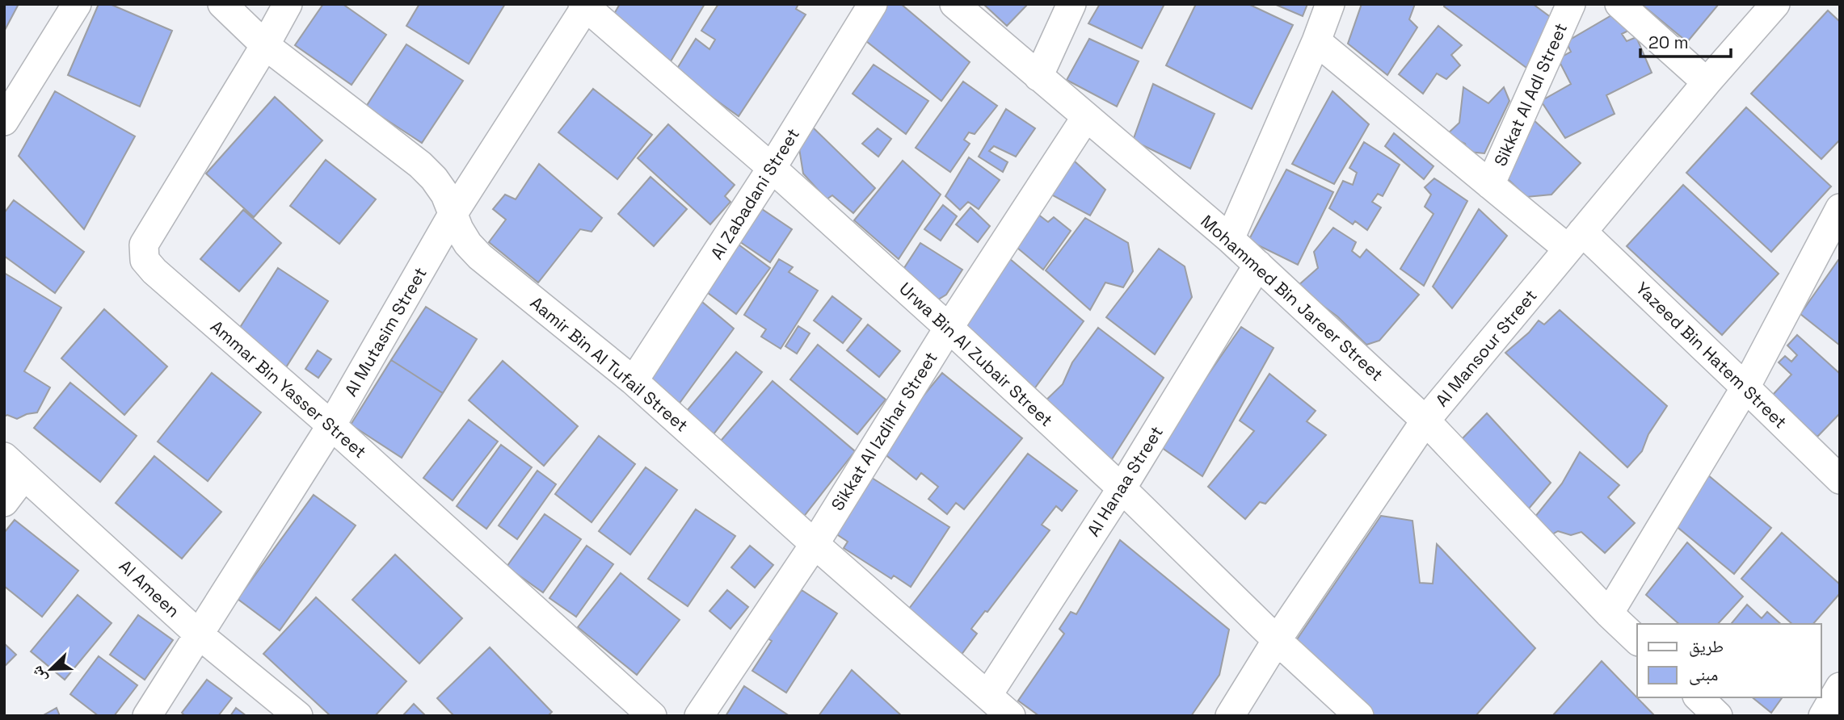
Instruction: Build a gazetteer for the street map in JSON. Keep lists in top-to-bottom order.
{
  "streets": {
    "street": [
      "Sikkat Al Adl Street",
      "Al Zabadani Street",
      "Mohammed Bin Jareer Street",
      "Al Mutasim Street",
      "Al Mansour Street",
      "Urwa Bin Al Zubair Street",
      "Yazeed Bin Hatem Street",
      "Aamir Bin Al Tufail Street",
      "Ammar Bin Yasser Street",
      "Sikkat Al Izdihar Street",
      "Al Hanaa Street",
      "Al Ameen"
    ]
  },
  "crossings": [
    ["Sikkat Al Adl Street", "Yazeed Bin Hatem Street"],
    ["Al Zabadani Street", "Urwa Bin Al Zubair Street"],
    ["Al Zabadani Street", "Aamir Bin Al Tufail Street"],
    ["Mohammed Bin Jareer Street", "Al Mansour Street"],
    ["Mohammed Bin Jareer Street", "Sikkat Al Izdihar Street"],
    ["Mohammed Bin Jareer Street", "Al Hanaa Street"],
    ["Al Mutasim Street", "Urwa Bin Al Zubair Street"],
    ["Al Mutasim Street", "Aamir Bin Al Tufail Street"],
    ["Al Mutasim Street", "Ammar Bin Yasser Street"],
    ["Al Mutasim Street", "Al Ameen"],
    ["Al Mansour Street", "Urwa Bin Al Zubair Street"],
    ["Al Mansour Street", "Yazeed Bin Hatem Street"],
    ["Urwa Bin Al Zubair Street", "Sikkat Al Izdihar Street"],
    ["Urwa Bin Al Zubair Street", "Al Hanaa Street"],
    ["Aamir Bin Al Tufail Street", "Ammar Bin Yasser Street"],
    ["Aamir Bin Al Tufail Street", "Sikkat Al Izdihar Street"],
    ["Aamir Bin Al Tufail Street", "Al Hanaa Street"]
  ],
  "legend": ["طريق", "مبنى"],
  "scale_bar": "20 m",
  "north": "bottom left"
}
